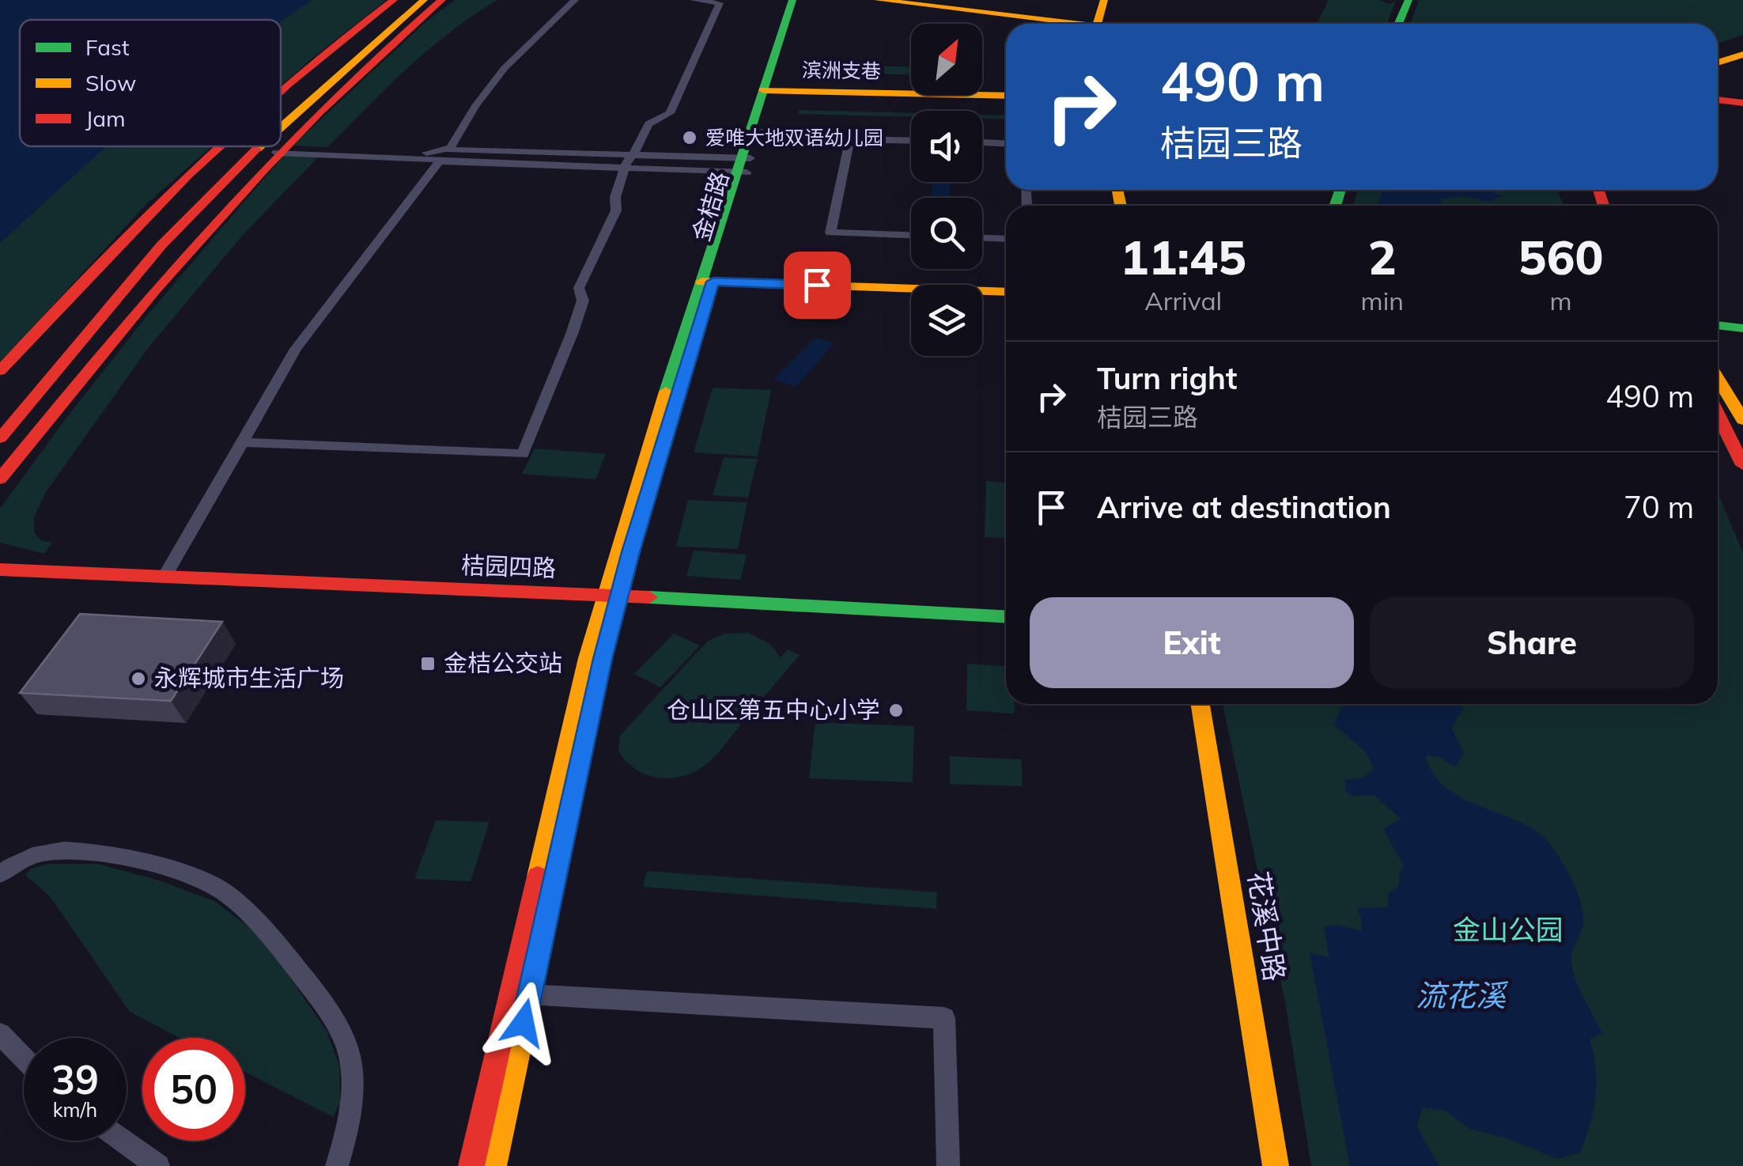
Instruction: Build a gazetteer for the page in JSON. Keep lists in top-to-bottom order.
{
  "streets": {
    "main road": [
      "滨洲支巷",
      "金桔路",
      "桔园四路",
      "花溪中路"
    ]
  },
  "crossings": [
    ["滨洲支巷", "金桔路"],
    ["金桔路", "桔园四路"]
  ],
  "water": ["流花溪"],
  "parks": ["金山公园"],
  "places": {
    "other": ["爱唯大地双语幼儿园", "永辉城市生活广场", "仓山区第五中心小学"],
    "transit": ["金桔公交站"]
  },
  "legend": ["Fast", "Slow", "Jam"],
  "north": "top right",
  "page": {
    "turn": ["490 m", "桔园三路"],
    "eta": [
      "11:45",
      "Arrival",
      "2",
      "min",
      "560",
      "m"
    ],
    "list": [
      {
        "name": "Turn right",
        "note": "桔园三路",
        "value": "490 m"
      },
      {
        "name": "Arrive at destination",
        "value": "70 m"
      }
    ],
    "buttons": ["Exit", "Share"],
    "speed": "39 km/h",
    "limit": "50"
  }
}
